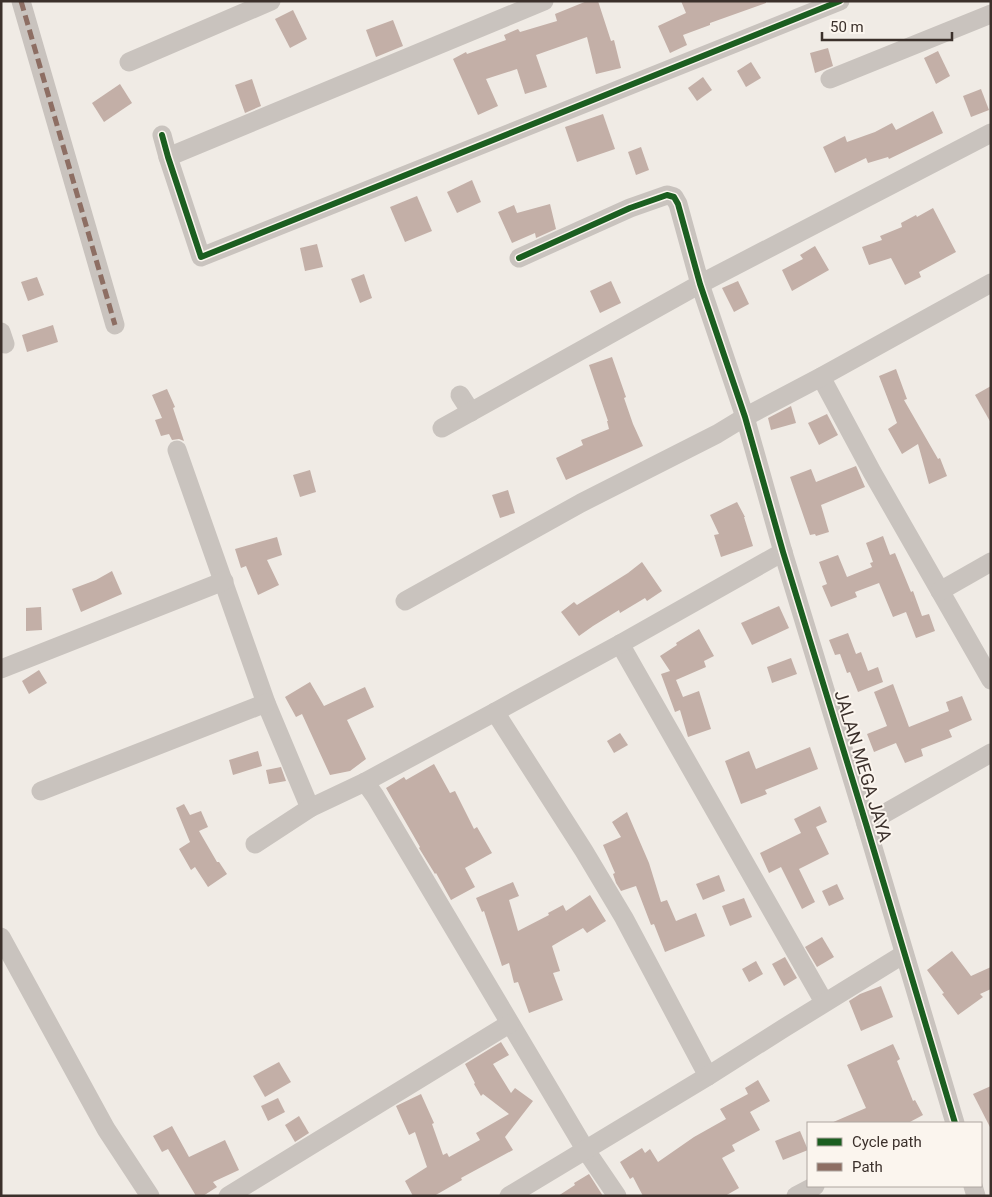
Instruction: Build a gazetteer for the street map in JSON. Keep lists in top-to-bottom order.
{
  "streets": {
    "street": ["JALAN MEGA JAYA"]
  },
  "legend": ["Cycle path", "Path"],
  "scale_bar": "50 m"
}
